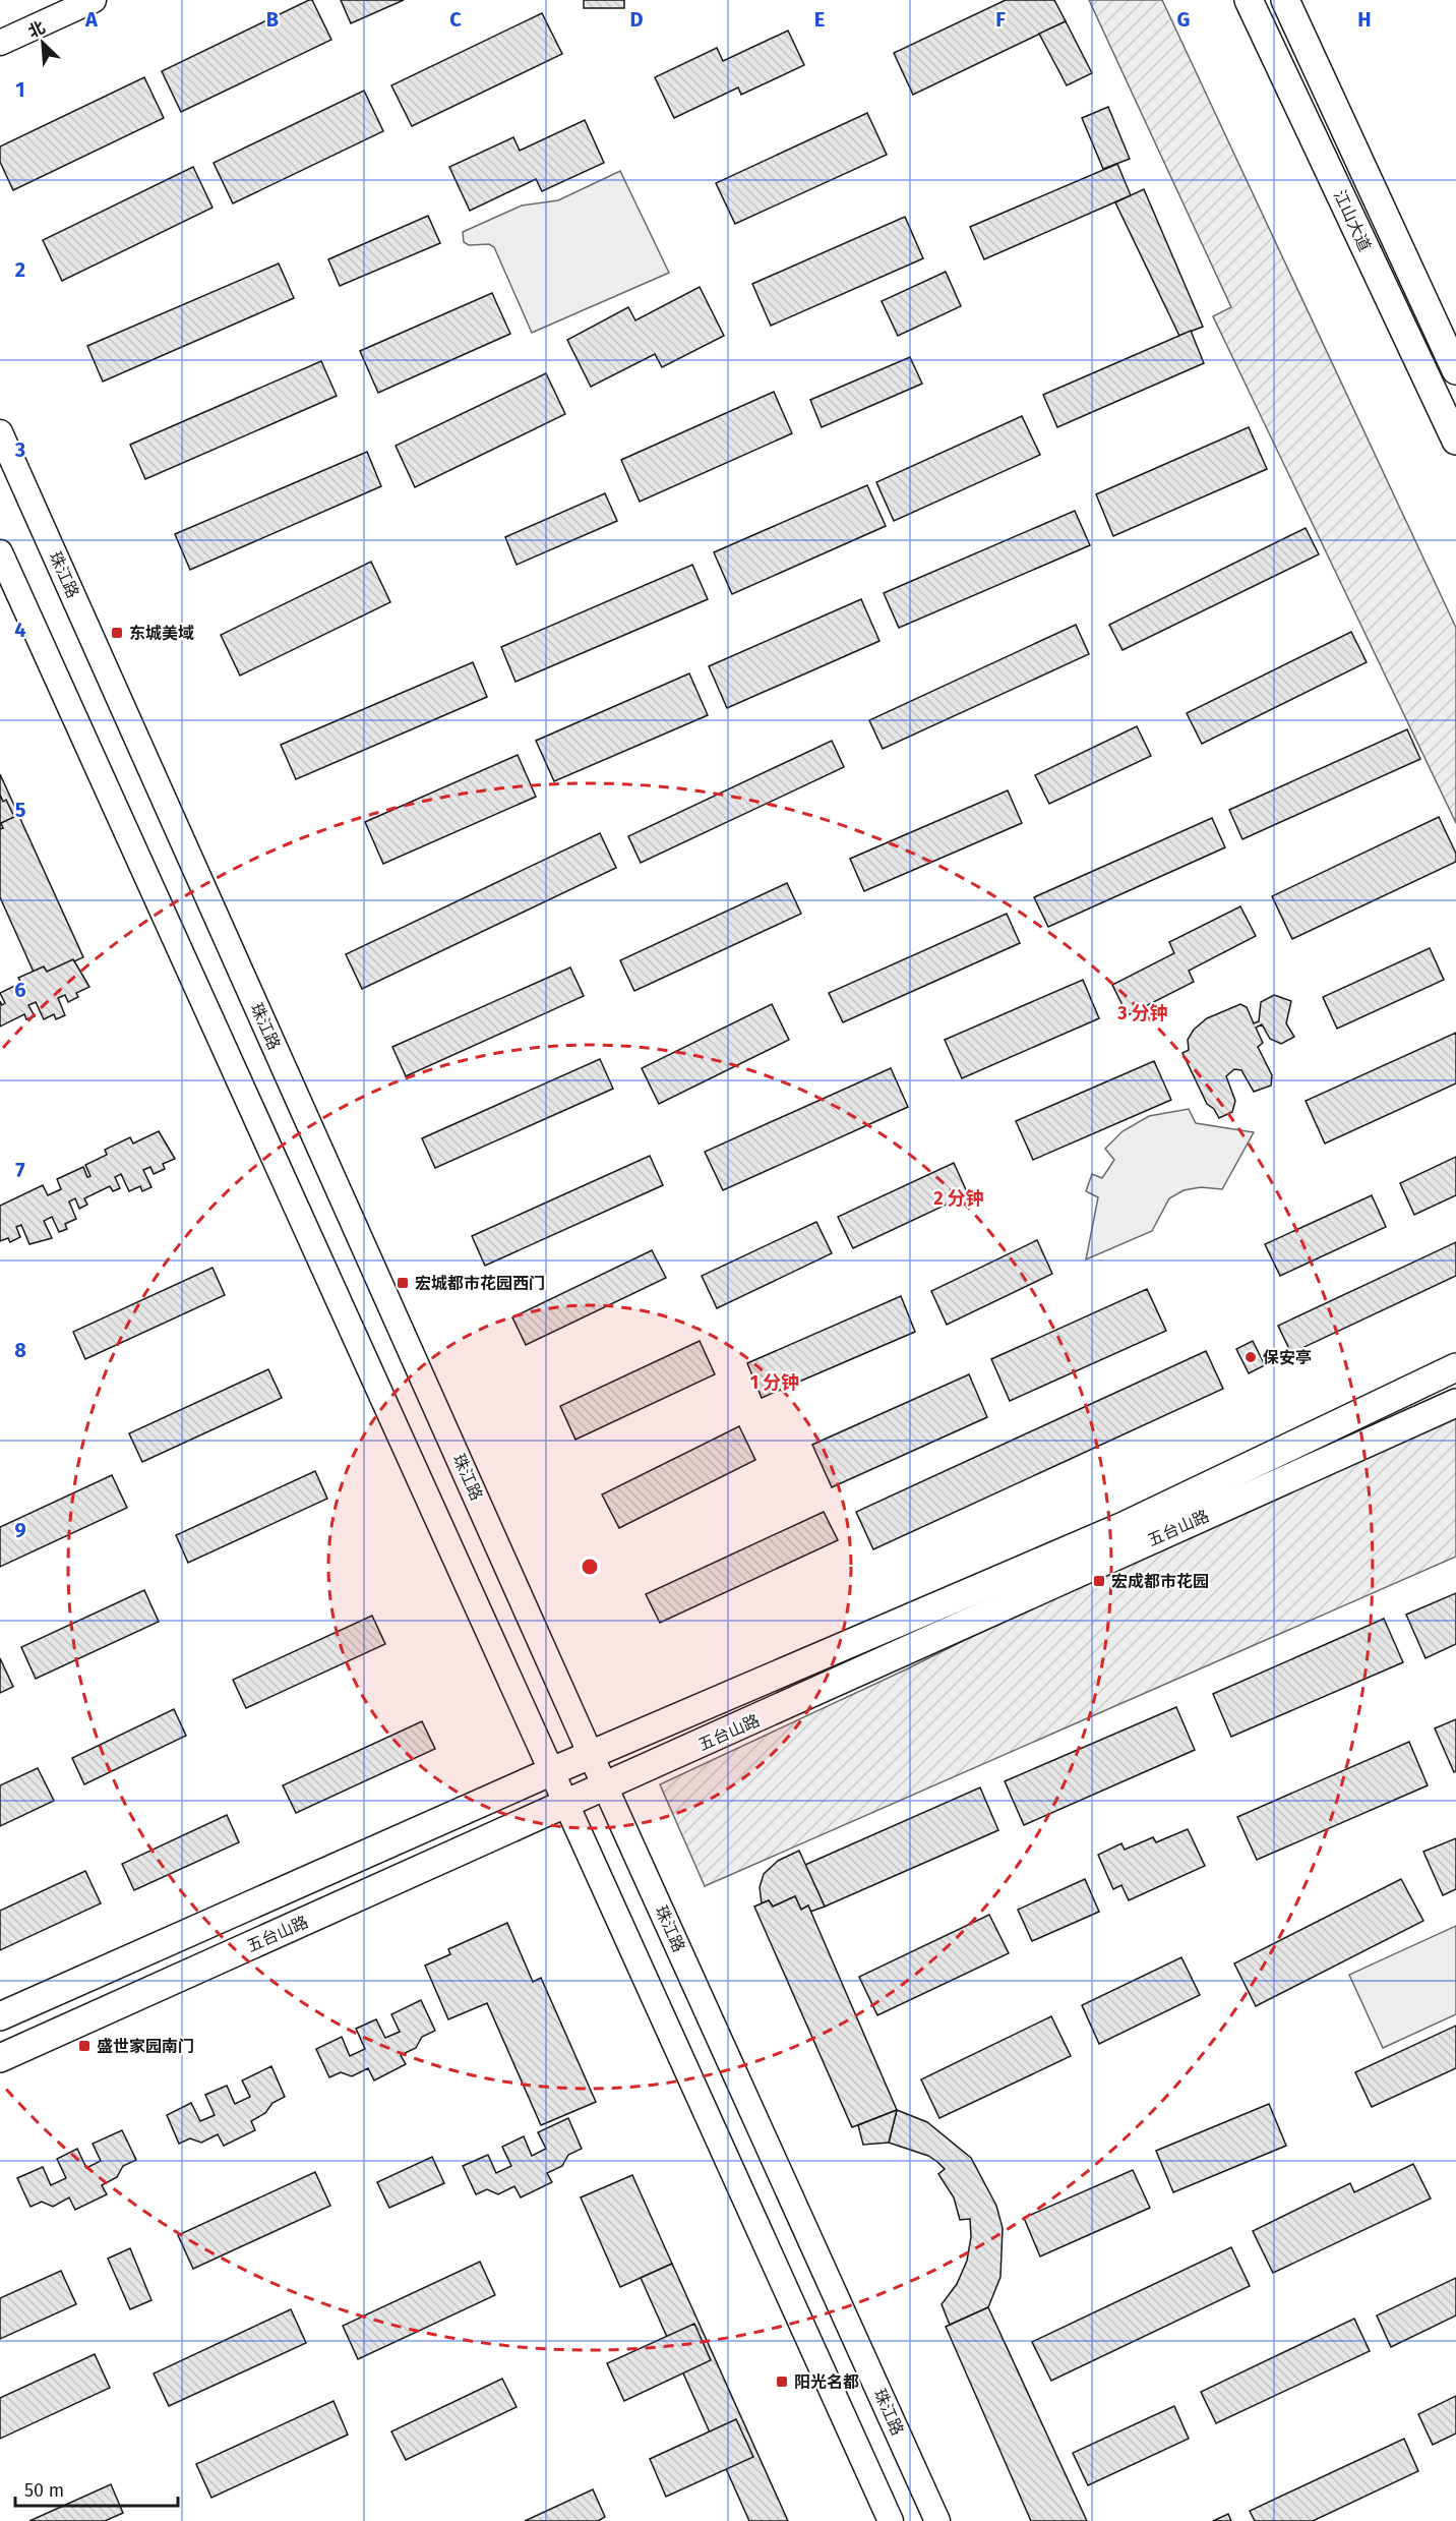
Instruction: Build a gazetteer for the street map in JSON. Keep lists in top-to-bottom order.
{
  "streets": {
    "main road": ["江山大道", "五台山路"],
    "street": ["珠江路"]
  },
  "crossings": [
    ["珠江路", "五台山路"]
  ],
  "places": {
    "transit": [
      "东城美域",
      "宏城都市花园西门",
      "宏成都市花园",
      "盛世家园南门",
      "阳光名都"
    ],
    "other": ["保安亭"]
  },
  "scale_bar": "50 m",
  "north": "top left",
  "grid": {
    "columns": [
      "A",
      "B",
      "C",
      "D",
      "E",
      "F",
      "G",
      "H"
    ],
    "rows": [
      "1",
      "2",
      "3",
      "4",
      "5",
      "6",
      "7",
      "8",
      "9"
    ]
  },
  "rings": ["3 分钟", "2 分钟", "1 分钟"]
}
